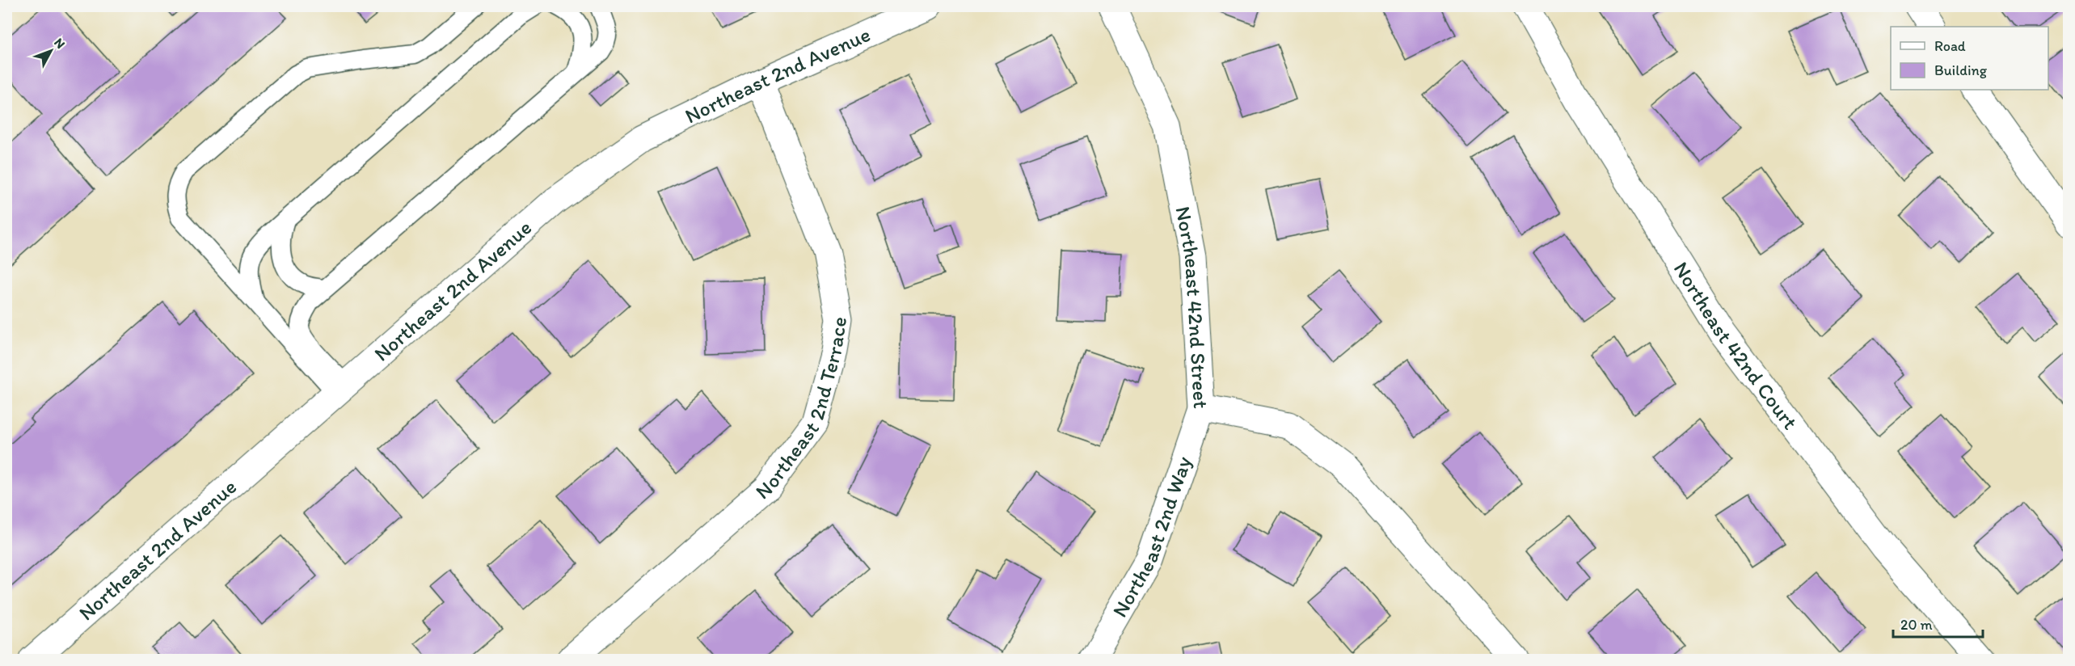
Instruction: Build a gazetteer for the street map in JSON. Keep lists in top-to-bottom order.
{
  "streets": {
    "street": [
      "Northeast 2nd Avenue",
      "Northeast 42nd Street",
      "Northeast 42nd Court",
      "Northeast 2nd Terrace",
      "Northeast 2nd Way"
    ]
  },
  "crossings": [
    ["Northeast 2nd Avenue", "Northeast 2nd Terrace"],
    ["Northeast 42nd Street", "Northeast 2nd Way"]
  ],
  "legend": ["Road", "Building"],
  "scale_bar": "20 m",
  "north": "top right"
}
